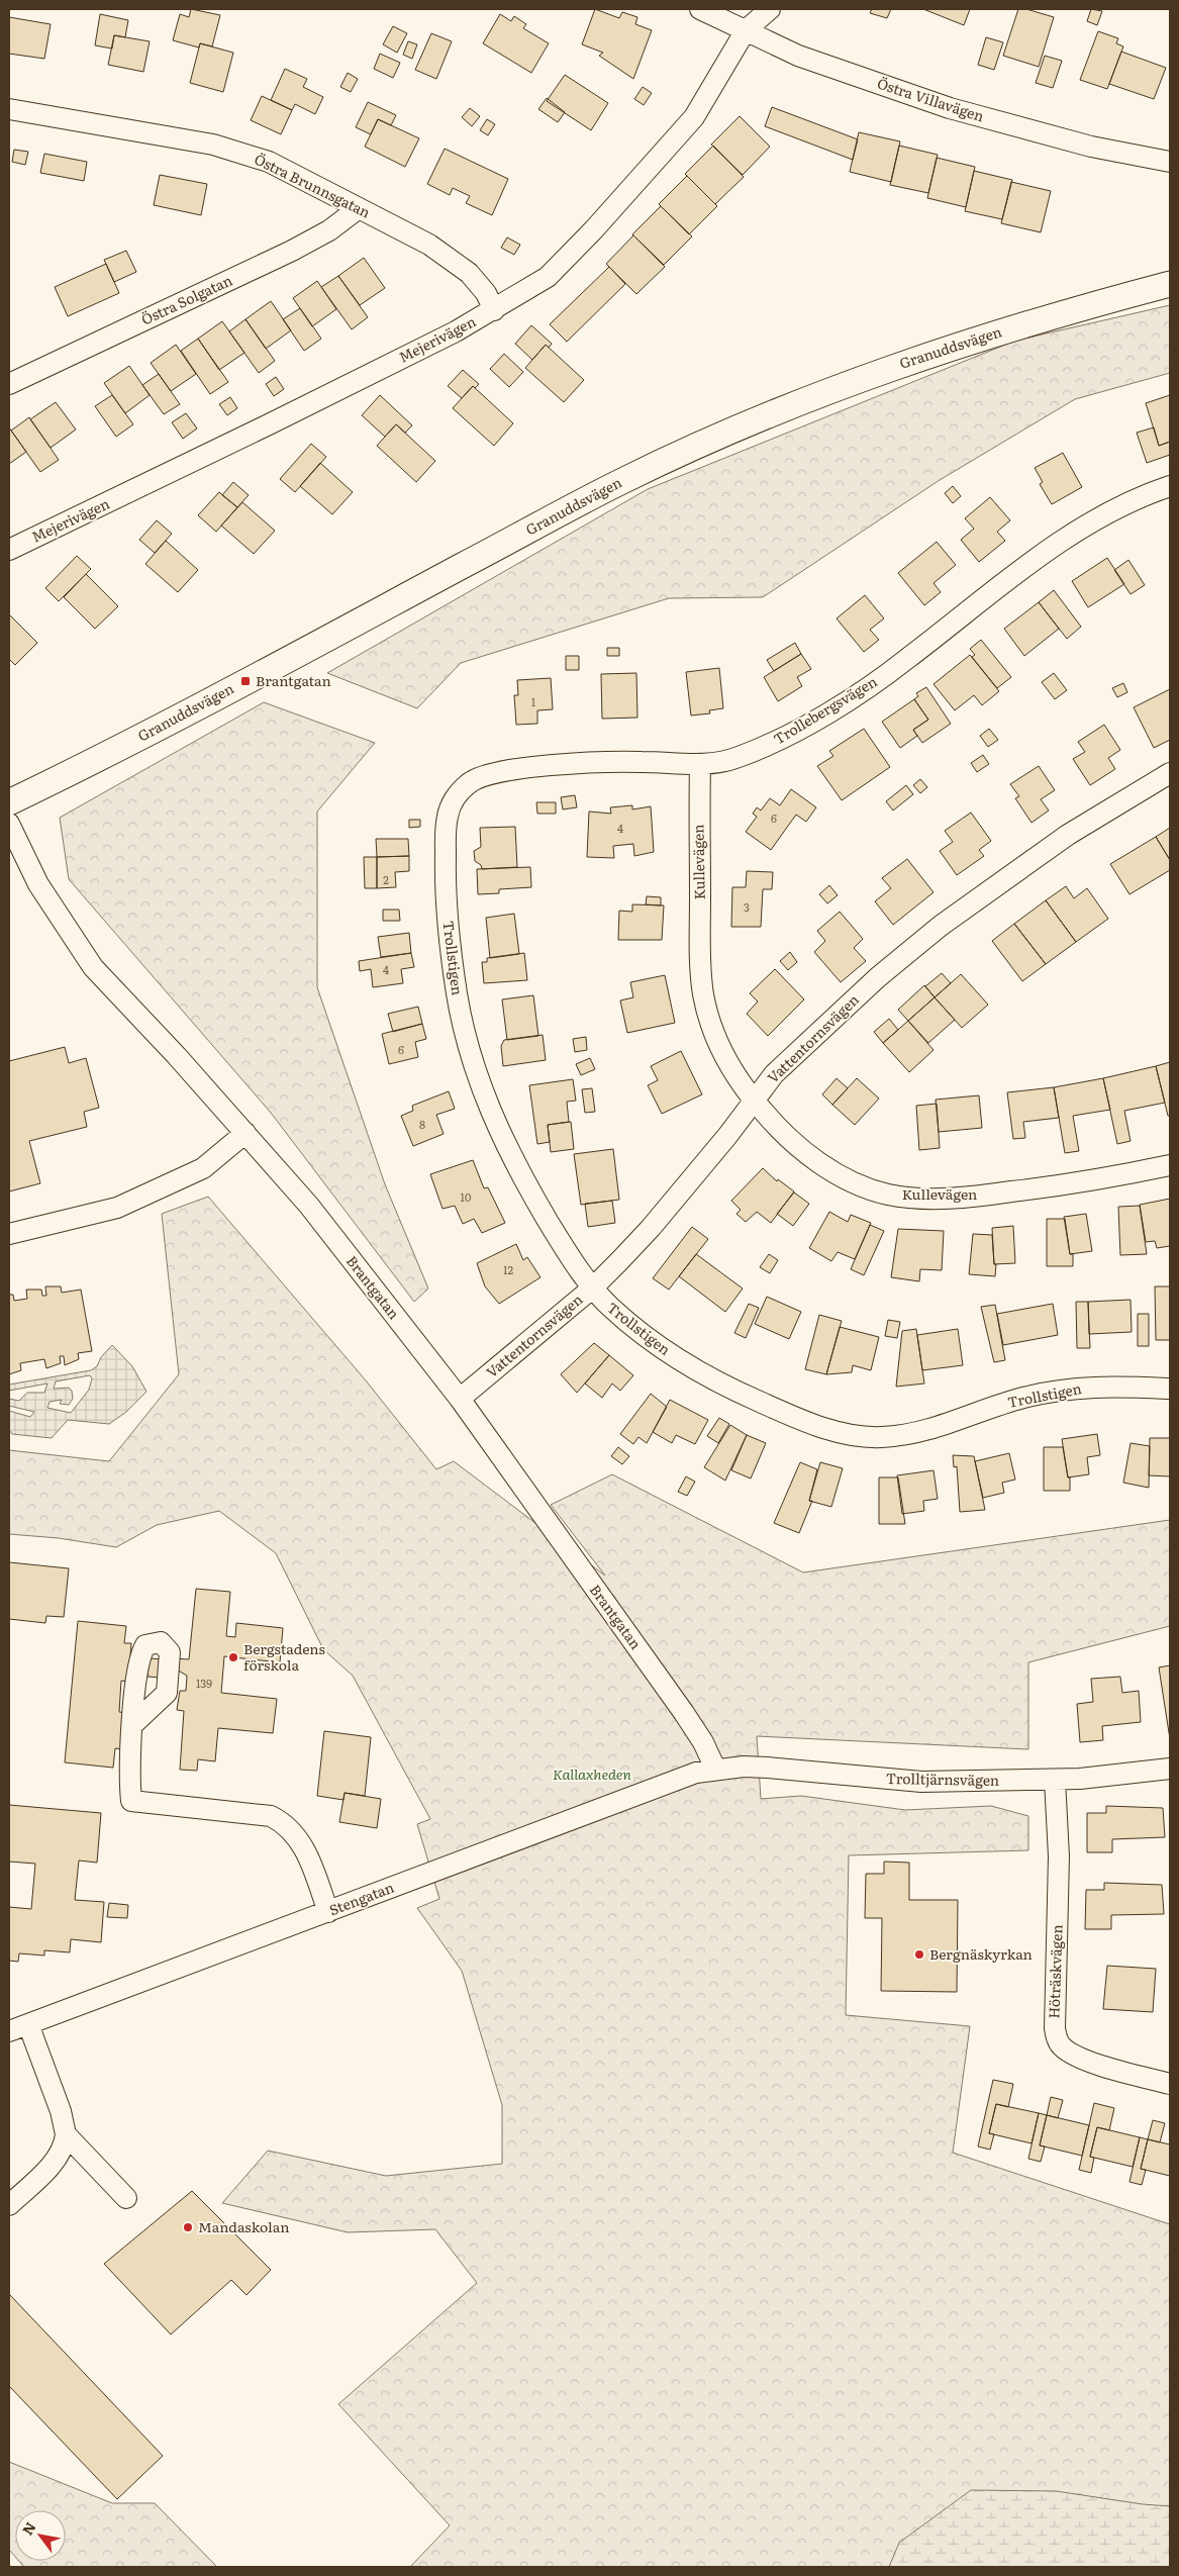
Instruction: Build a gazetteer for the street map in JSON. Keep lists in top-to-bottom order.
{
  "streets": {
    "street": [
      "Östra Villavägen",
      "Östra Brunnsgatan",
      "Östra Solgatan",
      "Mejerivägen",
      "Granuddsvägen",
      "Trollebergsvägen",
      "Kullevägen",
      "Trollstigen",
      "Vattentornsvägen",
      "Brantgatan",
      "Trolltjärnsvägen",
      "Stengatan",
      "Höträskvägen"
    ]
  },
  "crossings": [
    ["Östra Villavägen", "Mejerivägen"],
    ["Östra Brunnsgatan", "Östra Solgatan"],
    ["Östra Brunnsgatan", "Mejerivägen"],
    ["Trollebergsvägen", "Kullevägen"],
    ["Trollebergsvägen", "Trollstigen"],
    ["Kullevägen", "Vattentornsvägen"],
    ["Trollstigen", "Vattentornsvägen"],
    ["Vattentornsvägen", "Brantgatan"],
    ["Brantgatan", "Trolltjärnsvägen"],
    ["Brantgatan", "Stengatan"],
    ["Trolltjärnsvägen", "Stengatan"],
    ["Trolltjärnsvägen", "Höträskvägen"]
  ],
  "parks": ["Kallaxheden"],
  "places": {
    "transit": ["Brantgatan"],
    "other": ["Bergstadens förskola", "Bergnäskyrkan", "Mandaskolan"]
  },
  "house_numbers": [
    "1",
    "6",
    "4",
    "2",
    "3",
    "4",
    "6",
    "8",
    "10",
    "12",
    "139"
  ],
  "north": "top left"
}
